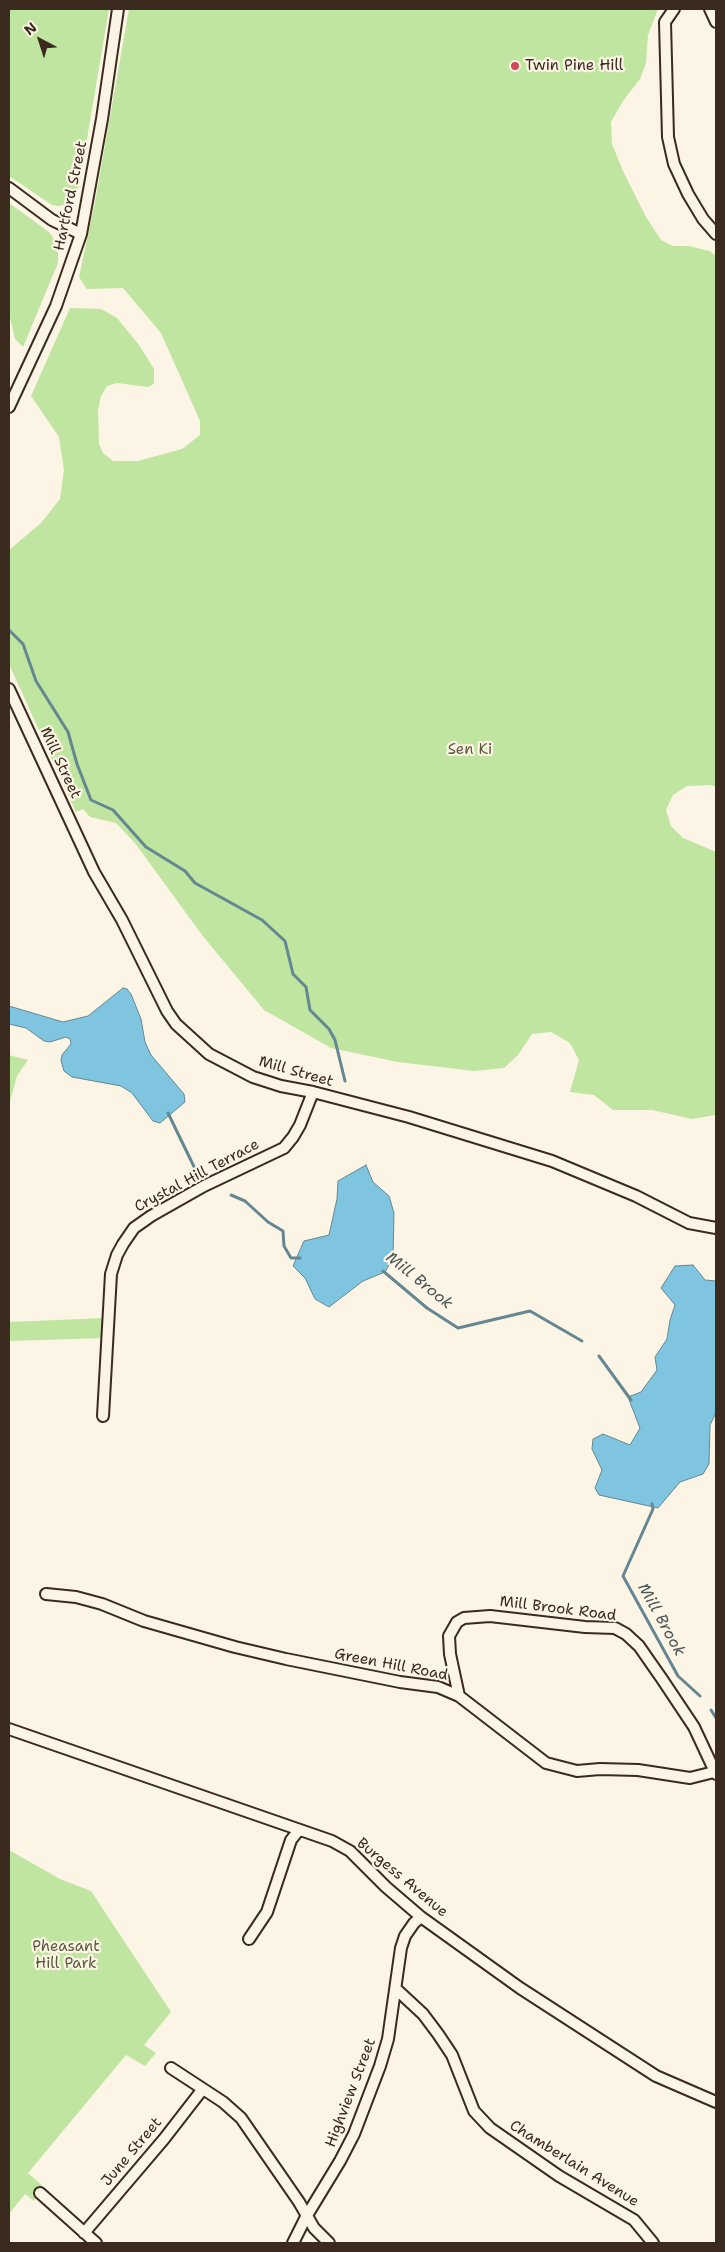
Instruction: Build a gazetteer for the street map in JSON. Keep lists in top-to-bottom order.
{
  "streets": {
    "street": [
      "Hartford Street",
      "Mill Street",
      "Crystal Hill Terrace",
      "Mill Brook Road",
      "Green Hill Road",
      "Burgess Avenue",
      "Highview Street",
      "June Street",
      "Chamberlain Avenue"
    ]
  },
  "crossings": [
    ["Mill Street", "Crystal Hill Terrace"],
    ["Mill Brook Road", "Green Hill Road"],
    ["Burgess Avenue", "Highview Street"],
    ["Highview Street", "Chamberlain Avenue"]
  ],
  "water": ["Mill Brook"],
  "parks": ["Sen Ki", "Pheasant Hill Park"],
  "places": ["Twin Pine Hill"],
  "north": "top left"
}
